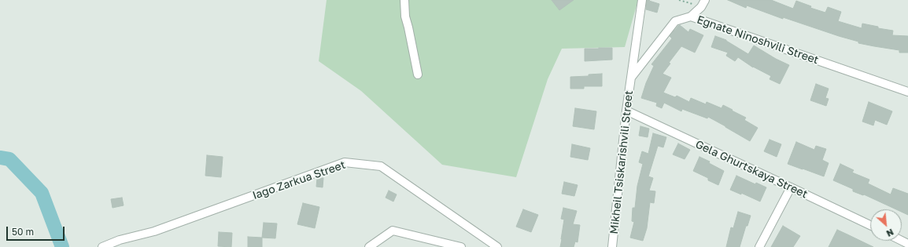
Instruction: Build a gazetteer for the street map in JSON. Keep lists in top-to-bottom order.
{
  "streets": {
    "street": [
      "Egnate Ninoshvili Street",
      "Mikheil Tsiskarishvili Street",
      "Gela Ghurtskaya Street",
      "Iago Zarkua Street"
    ]
  },
  "crossings": [
    ["Egnate Ninoshvili Street", "Mikheil Tsiskarishvili Street"],
    ["Mikheil Tsiskarishvili Street", "Gela Ghurtskaya Street"]
  ],
  "scale_bar": "50 m",
  "north": "bottom right"
}
